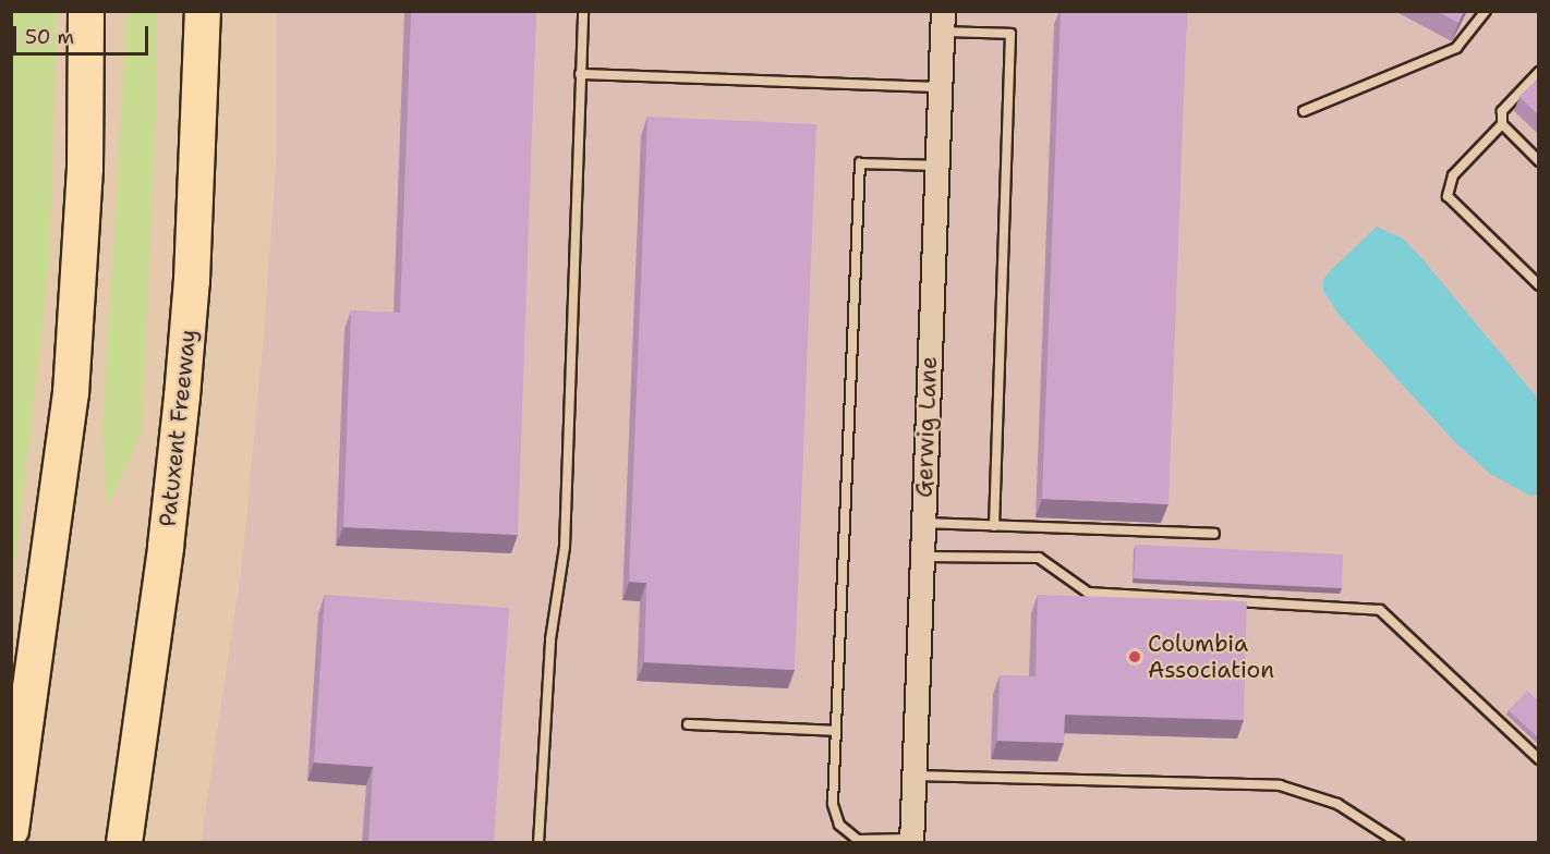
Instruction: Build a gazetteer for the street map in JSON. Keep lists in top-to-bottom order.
{
  "streets": {
    "highway": ["Patuxent Freeway"],
    "street": ["Gerwig Lane"]
  },
  "places": ["Columbia Association"],
  "scale_bar": "50 m"
}
